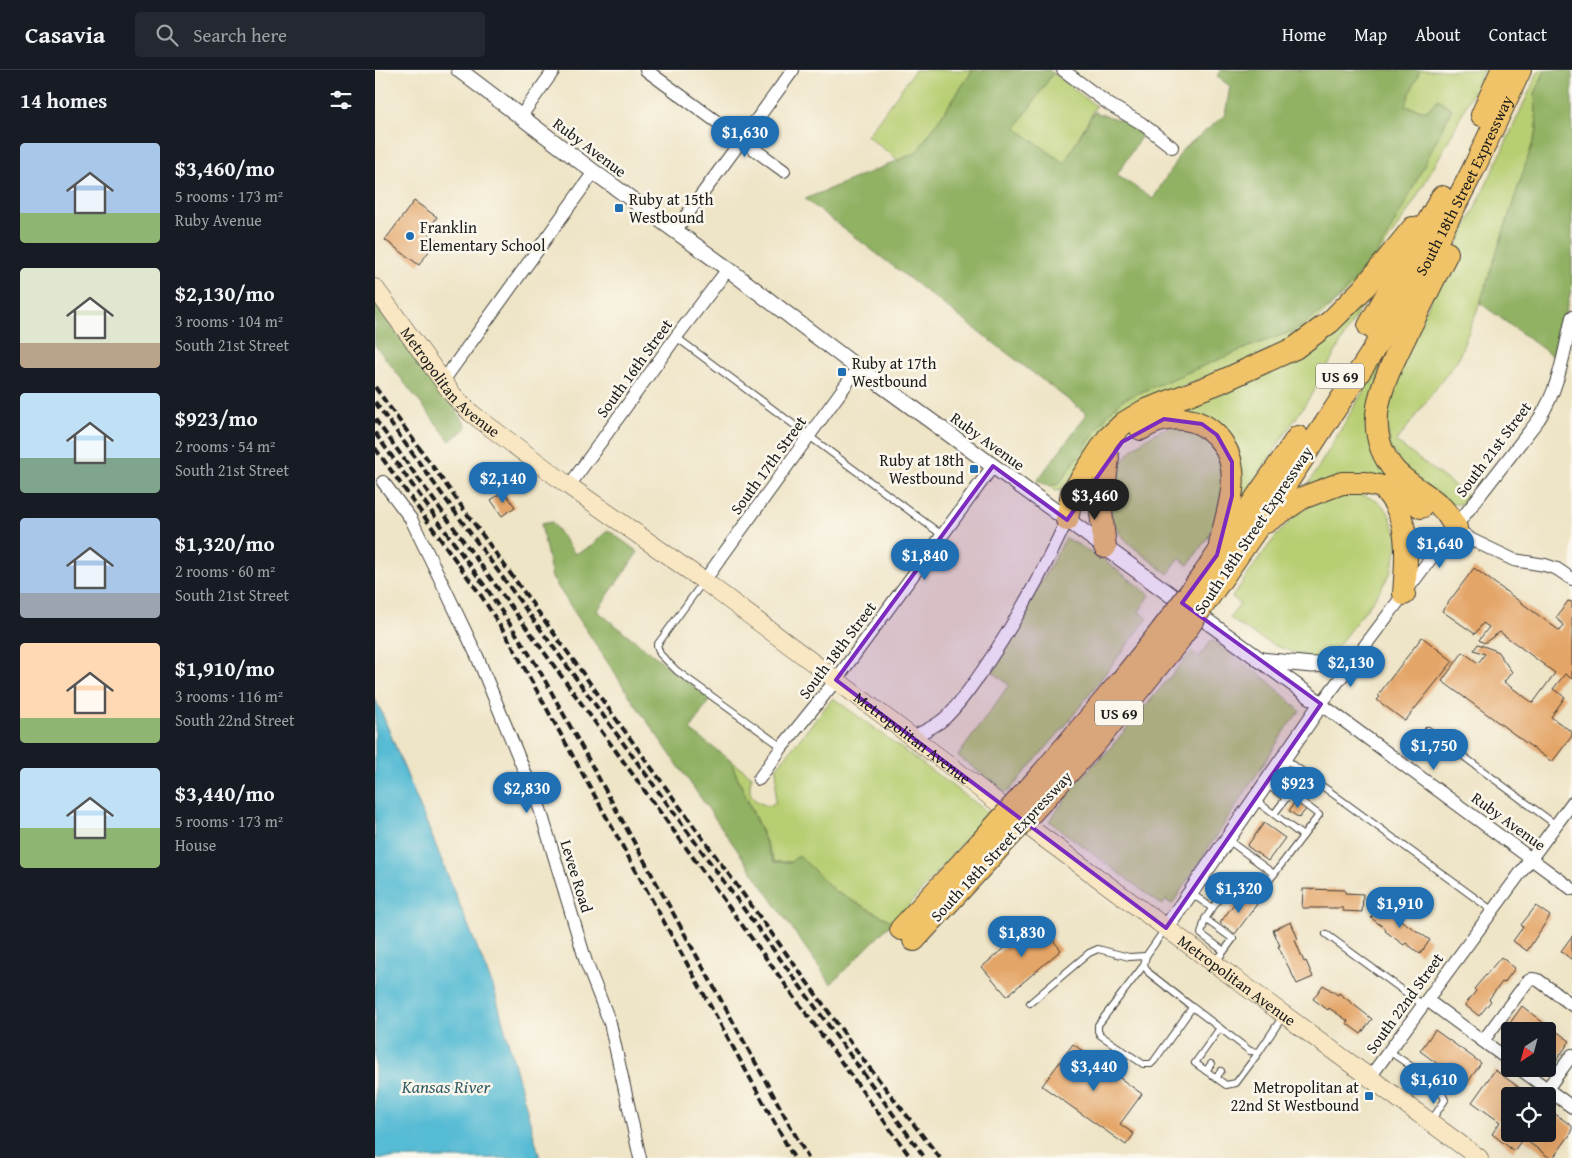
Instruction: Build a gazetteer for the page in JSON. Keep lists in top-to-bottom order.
{
  "streets": {
    "highway": ["South 18th Street Expressway", "US 69"],
    "main road": ["Metropolitan Avenue"],
    "street": [
      "Ruby Avenue",
      "South 16th Street",
      "South 21st Street",
      "South 17th Street",
      "South 18th Street",
      "Levee Road",
      "South 22nd Street"
    ]
  },
  "crossings": [
    ["Ruby Avenue", "South 16th Street"],
    ["Ruby Avenue", "South 21st Street"],
    ["Ruby Avenue", "South 17th Street"],
    ["Ruby Avenue", "South 18th Street"],
    ["Ruby Avenue", "South 22nd Street"],
    ["South 16th Street", "Metropolitan Avenue"],
    ["Metropolitan Avenue", "South 21st Street"],
    ["Metropolitan Avenue", "South 17th Street"],
    ["Metropolitan Avenue", "South 18th Street"],
    ["Metropolitan Avenue", "South 22nd Street"]
  ],
  "water": ["Kansas River"],
  "places": {
    "transit": [
      "Ruby at 15th Westbound",
      "Ruby at 17th Westbound",
      "Ruby at 18th Westbound",
      "Metropolitan at 22nd St Westbound"
    ],
    "other": ["Franklin Elementary School"]
  },
  "north": "bottom left",
  "page": {
    "header": "Casavia",
    "search": "Search here",
    "nav": [
      "Home",
      "Map",
      "About",
      "Contact"
    ],
    "heading": "14 homes",
    "price": [
      "$1,630",
      "$2,140",
      "$3,460",
      "$1,640",
      "$1,840",
      "$2,130",
      "$1,750",
      "$923",
      "$2,830",
      "$1,320",
      "$1,910",
      "$1,830",
      "$3,440",
      "$1,610"
    ],
    "list": [
      {
        "name": "$3,460/mo",
        "note": "5 rooms · 173 m² · Ruby Avenue"
      },
      {
        "name": "$2,130/mo",
        "note": "3 rooms · 104 m² · South 21st Street"
      },
      {
        "name": "$923/mo",
        "note": "2 rooms · 54 m² · South 21st Street"
      },
      {
        "name": "$1,320/mo",
        "note": "2 rooms · 60 m² · South 21st Street"
      },
      {
        "name": "$1,910/mo",
        "note": "3 rooms · 116 m² · South 22nd Street"
      },
      {
        "name": "$3,440/mo",
        "note": "5 rooms · 173 m² · House"
      }
    ]
  }
}
